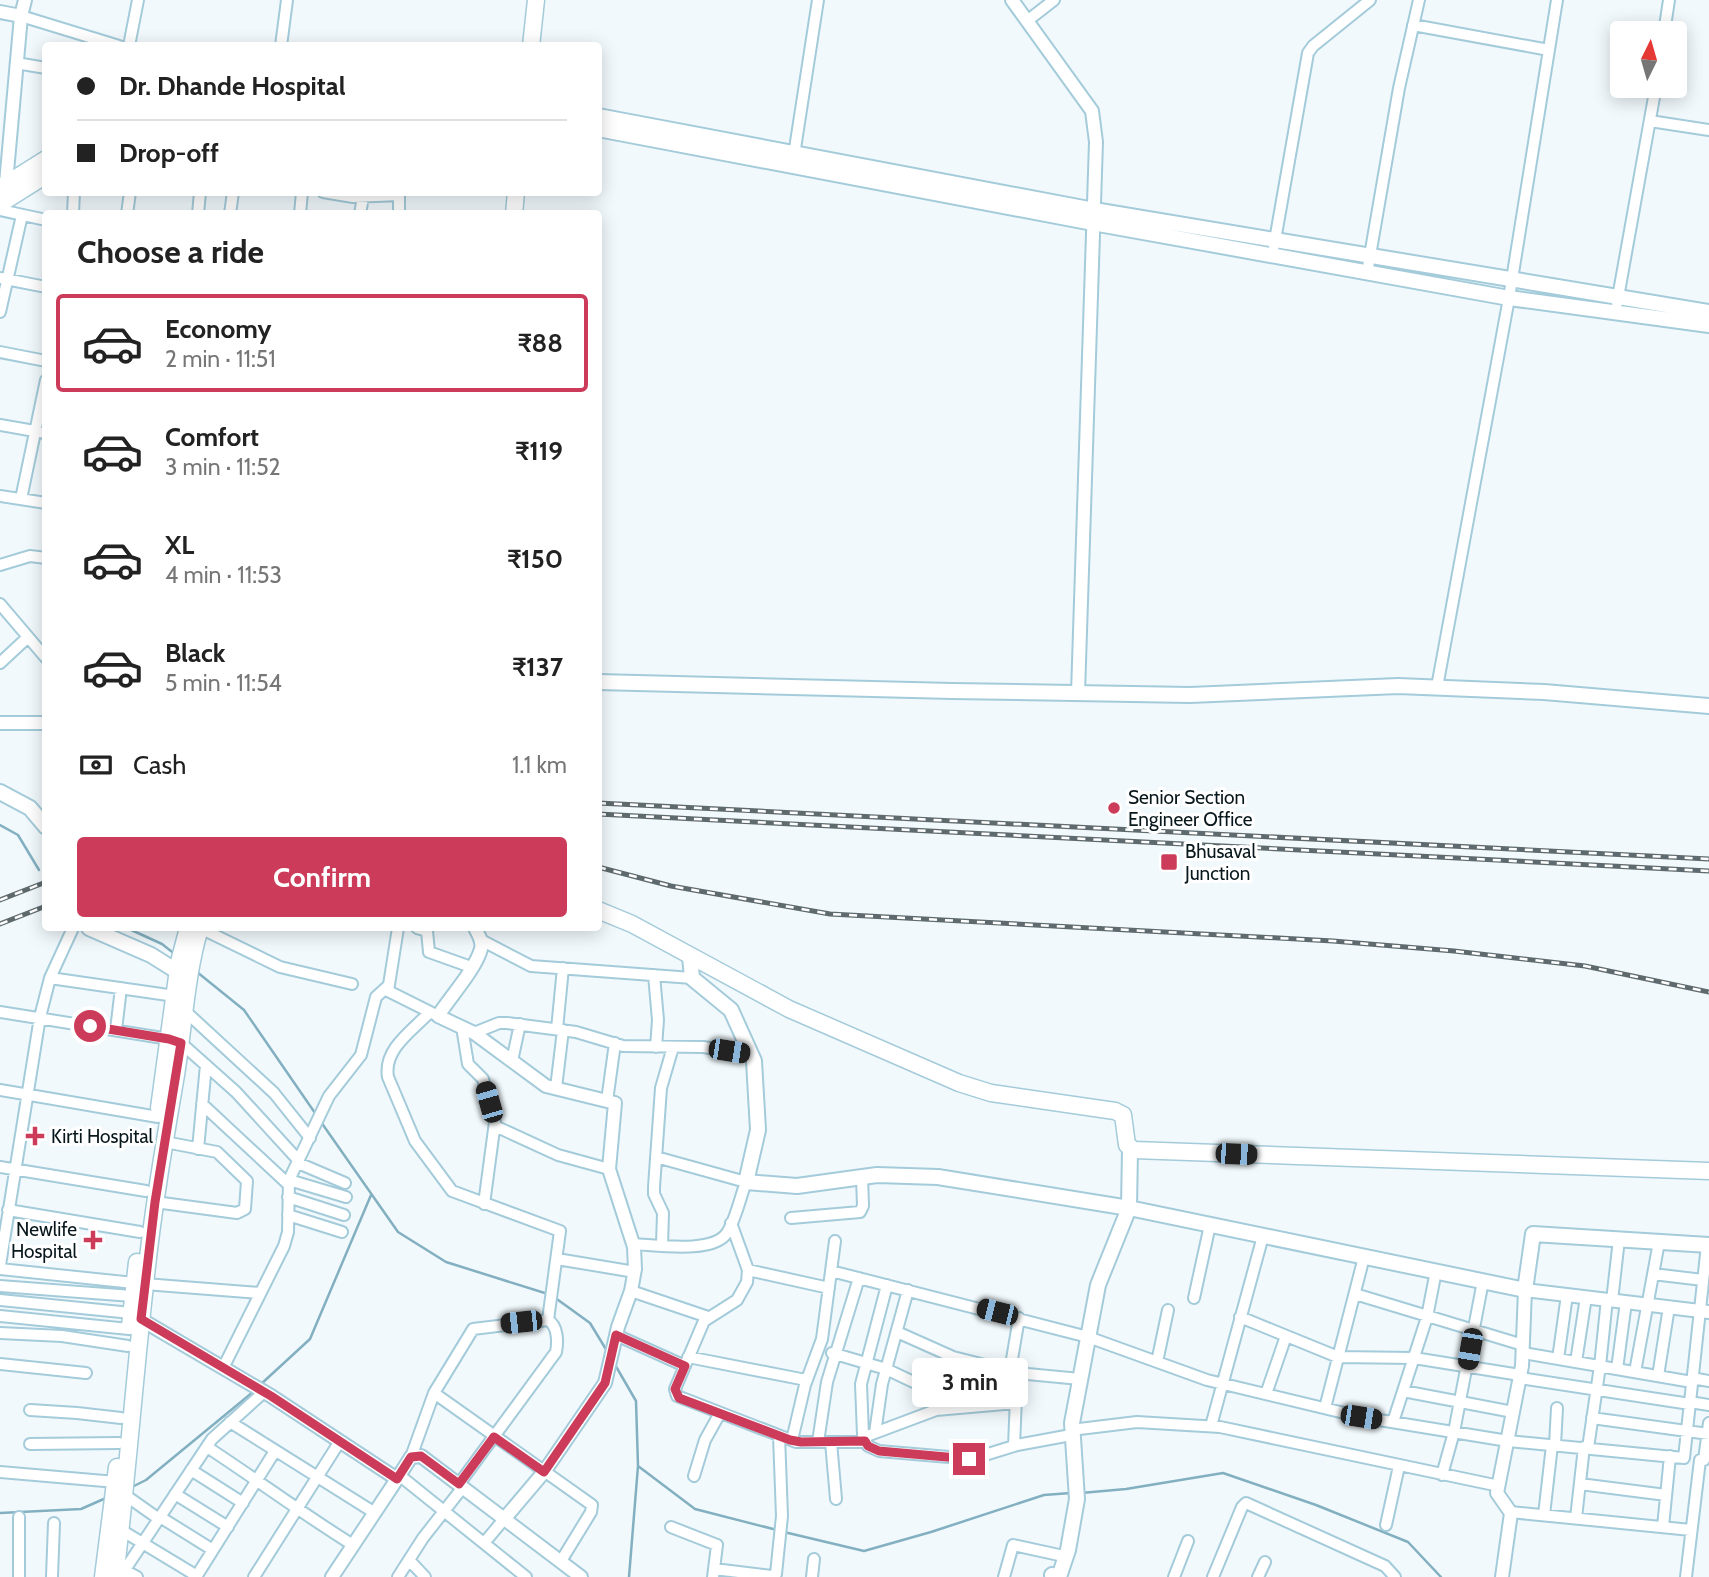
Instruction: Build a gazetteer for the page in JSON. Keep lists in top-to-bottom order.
{
  "places": {
    "other": ["Senior Section Engineer Office"],
    "transit": ["Bhusaval Junction"],
    "health": ["Kirti Hospital", "Newlife Hospital"]
  },
  "north": "top",
  "page": {
    "banner": ["Dr. Dhande Hospital", "Drop-off"],
    "heading": "Choose a ride",
    "list": [
      {
        "name": "Economy",
        "note": "2 min · 11:51",
        "value": "₹88"
      },
      {
        "name": "Comfort",
        "note": "3 min · 11:52",
        "value": "₹119"
      },
      {
        "name": "XL",
        "note": "4 min · 11:53",
        "value": "₹150"
      },
      {
        "name": "Black",
        "note": "5 min · 11:54",
        "value": "₹137"
      }
    ],
    "pay": ["Cash", "1.1 km"],
    "buttons": "Confirm",
    "bubble": "3 min"
  }
}
